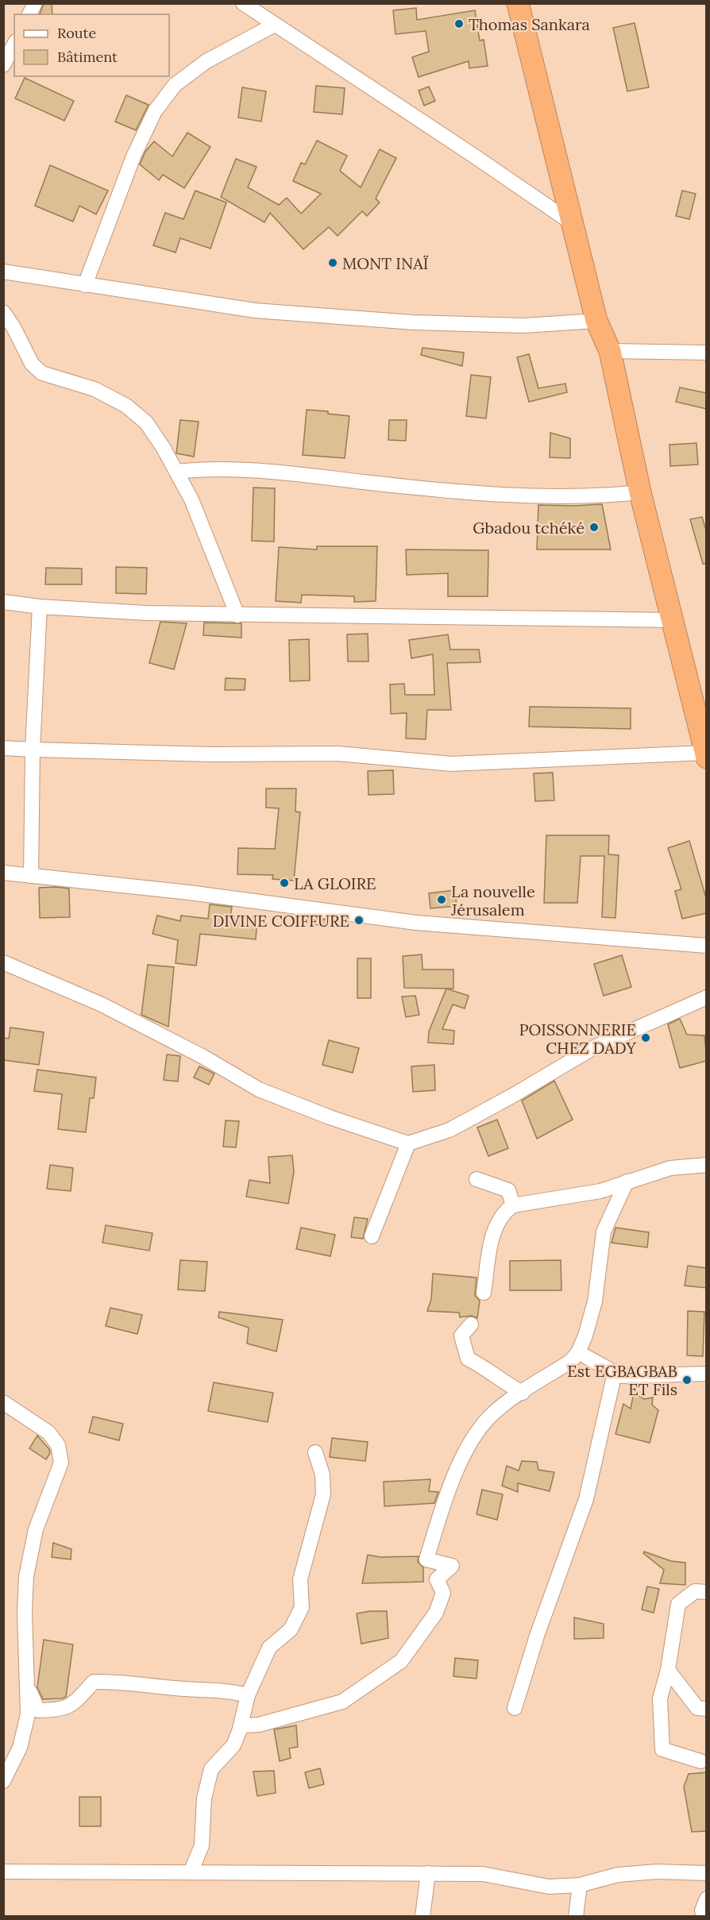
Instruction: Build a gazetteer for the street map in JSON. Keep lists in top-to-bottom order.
{
  "places": [
    "Thomas Sankara",
    "MONT INAÏ",
    "Gbadou tchéké",
    "LA GLOIRE",
    "La nouvelle Jérusalem",
    "DIVINE COIFFURE",
    "POISSONNERIE CHEZ DADY",
    "Est EGBAGBAB ET Fils"
  ],
  "legend": ["Route", "Bâtiment"]
}
